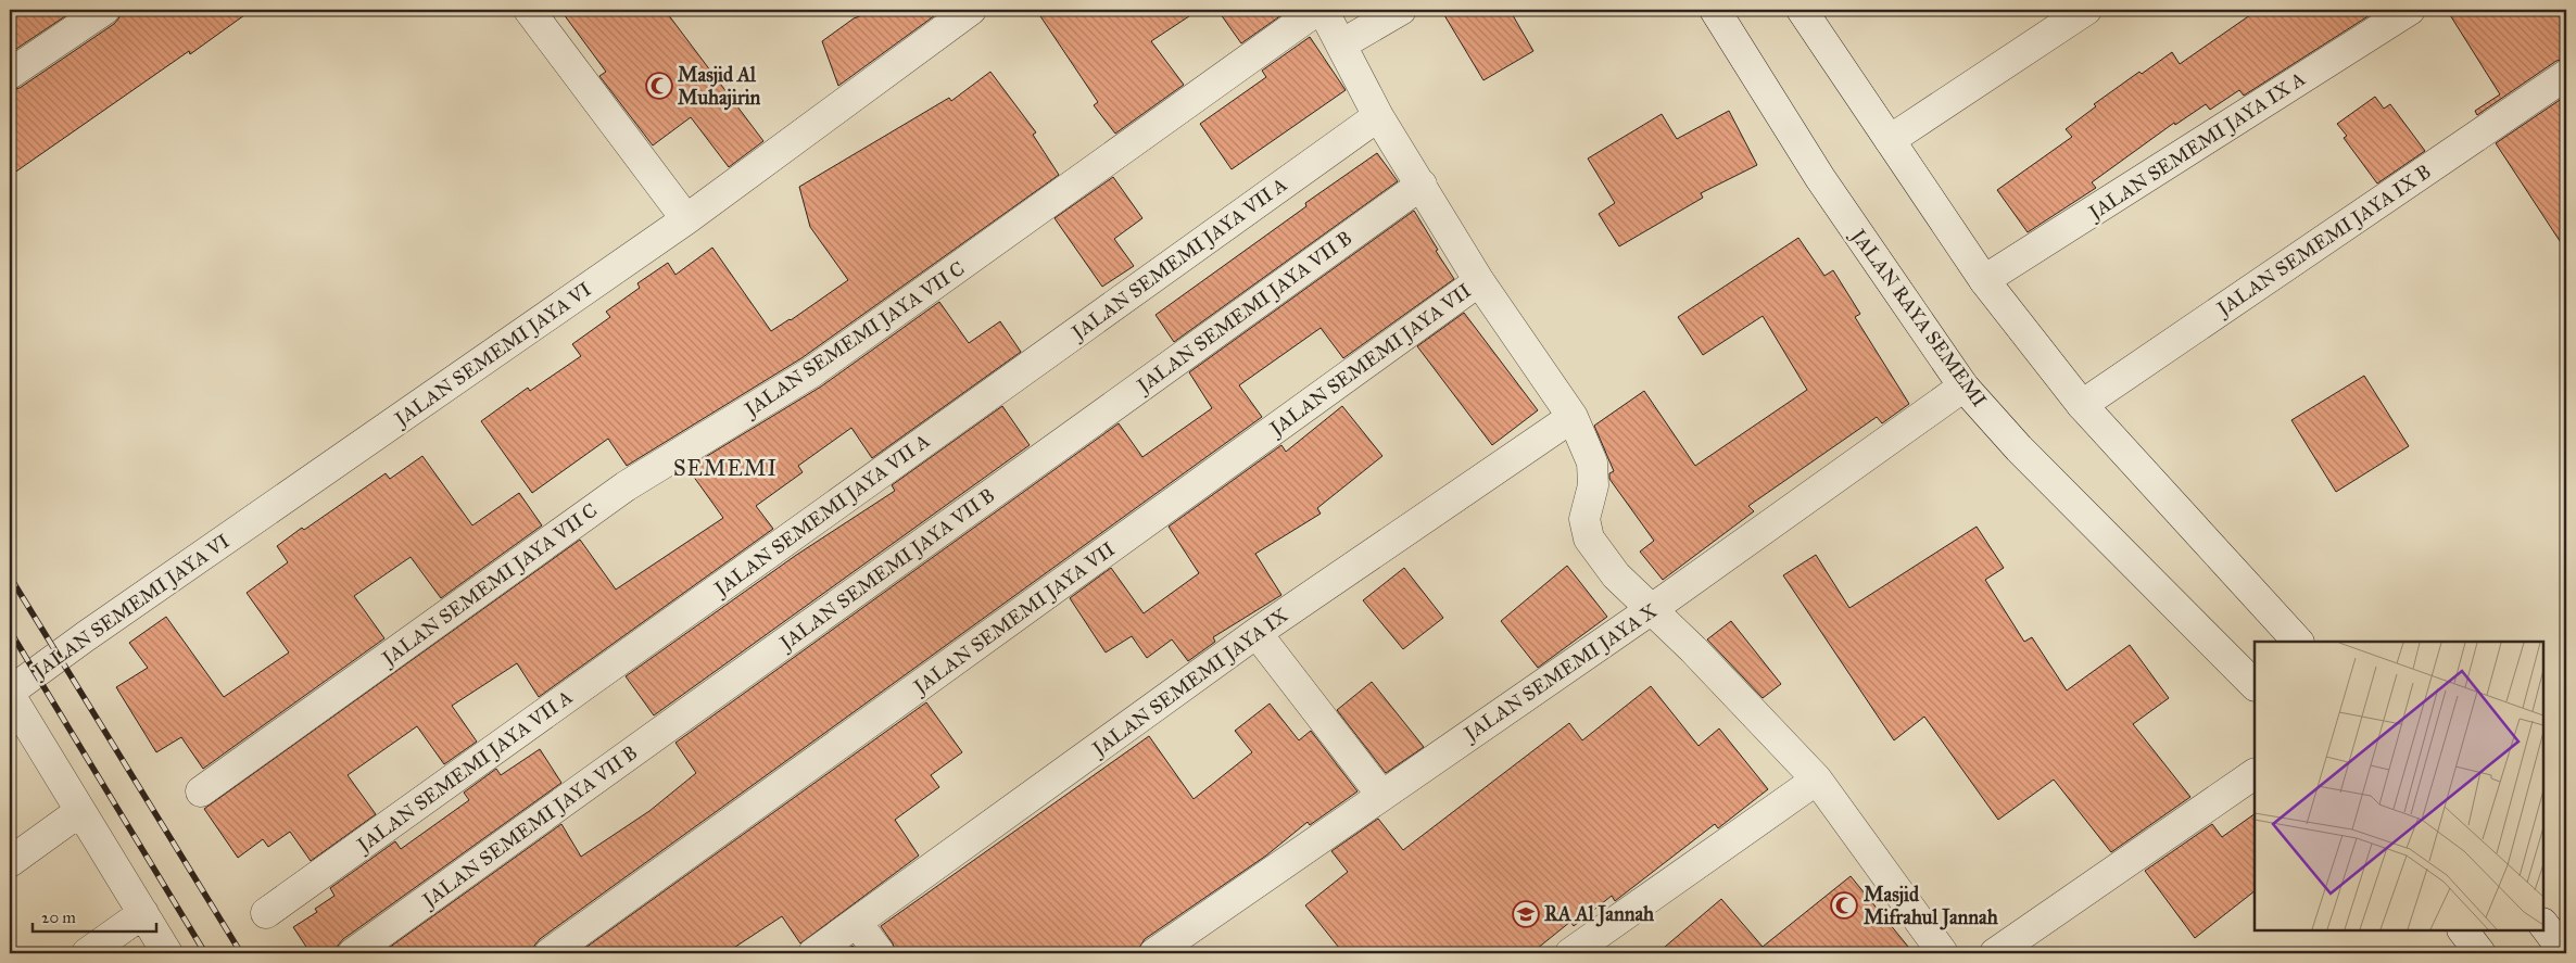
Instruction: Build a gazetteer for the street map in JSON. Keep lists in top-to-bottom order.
{
  "streets": {
    "street": [
      "JALAN SEMEMI JAYA IX A",
      "JALAN SEMEMI JAYA IX B",
      "JALAN SEMEMI JAYA VII A",
      "JALAN SEMEMI JAYA VII B",
      "JALAN RAYA SEMEMI",
      "JALAN SEMEMI JAYA VII C",
      "JALAN SEMEMI JAYA VI",
      "JALAN SEMEMI JAYA VII",
      "JALAN SEMEMI JAYA X",
      "JALAN SEMEMI JAYA IX"
    ]
  },
  "crossings": [
    ["JALAN SEMEMI JAYA VII A", "JALAN SEMEMI JAYA VII"],
    ["JALAN SEMEMI JAYA VII B", "JALAN SEMEMI JAYA VII"],
    ["JALAN RAYA SEMEMI", "JALAN SEMEMI JAYA X"],
    ["JALAN SEMEMI JAYA VII", "JALAN SEMEMI JAYA X"],
    ["JALAN SEMEMI JAYA VII", "JALAN SEMEMI JAYA IX"]
  ],
  "districts": ["SEMEMI"],
  "places": {
    "mosque": ["Masjid Al Muhajirin", "Masjid Mifrahul Jannah"],
    "school or university": ["RA Al Jannah"]
  },
  "scale_bar": "20 m"
}
